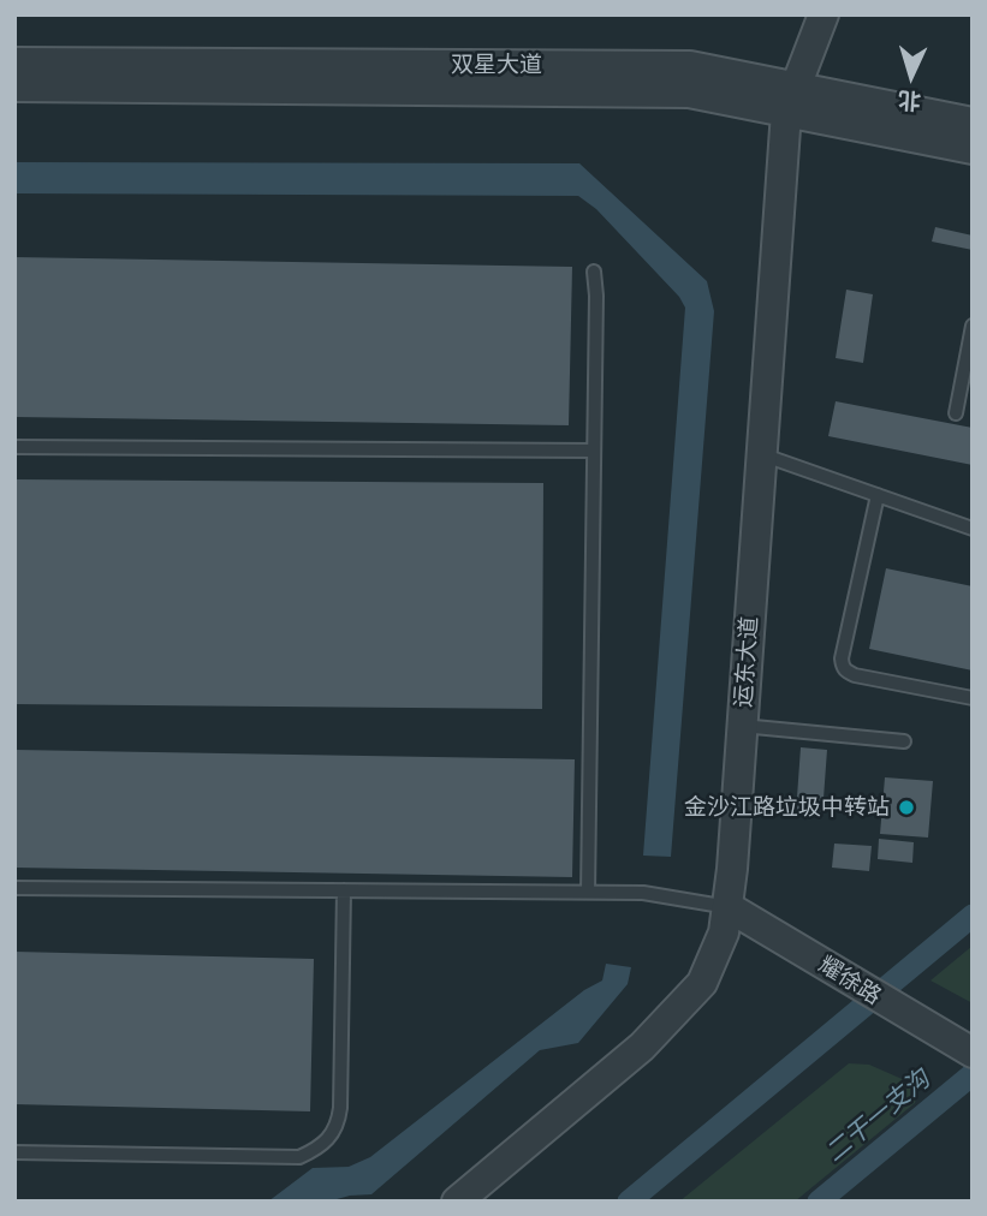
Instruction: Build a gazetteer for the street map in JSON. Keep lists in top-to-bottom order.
{
  "streets": {
    "street": ["双星大道", "运东大道", "耀徐路"]
  },
  "crossings": [
    ["双星大道", "运东大道"],
    ["运东大道", "耀徐路"]
  ],
  "water": ["二干一支沟"],
  "places": ["金沙江路垃圾中转站"],
  "north": "bottom"
}
